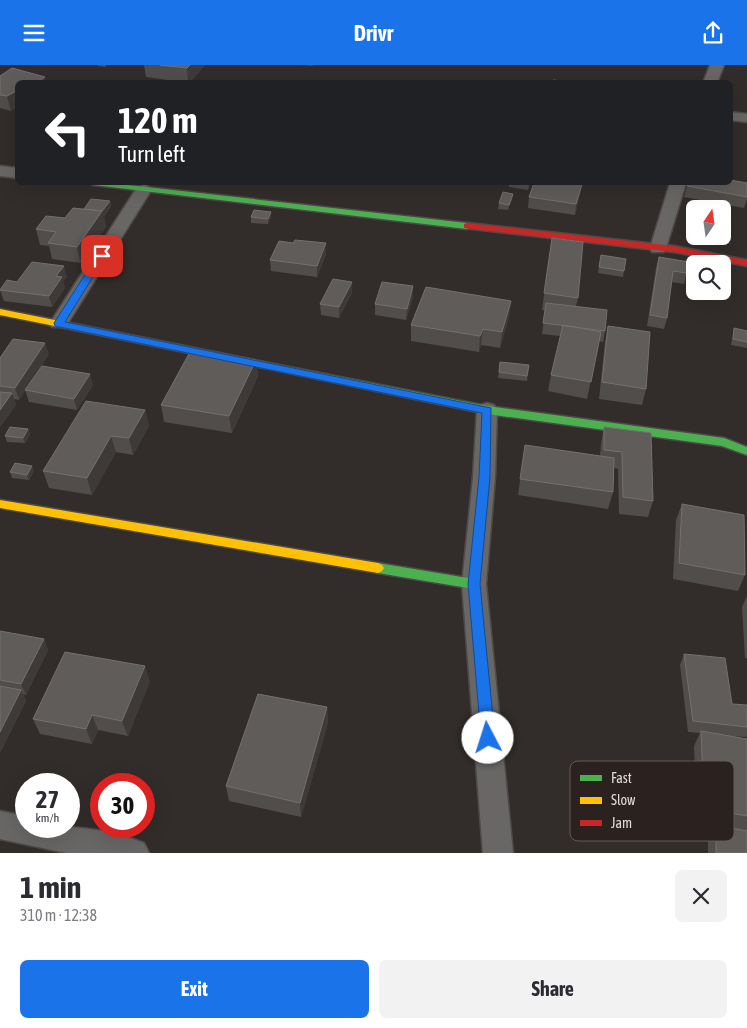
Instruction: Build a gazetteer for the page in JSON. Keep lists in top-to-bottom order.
{
  "legend": ["Fast", "Slow", "Jam"],
  "north": "top",
  "page": {
    "header": "Drivr",
    "turn": ["120 m", "Turn left"],
    "speed": "27 km/h",
    "limit": "30",
    "heading": ["1 min", "310 m · 12:38"],
    "buttons": ["Exit", "Share"]
  }
}
